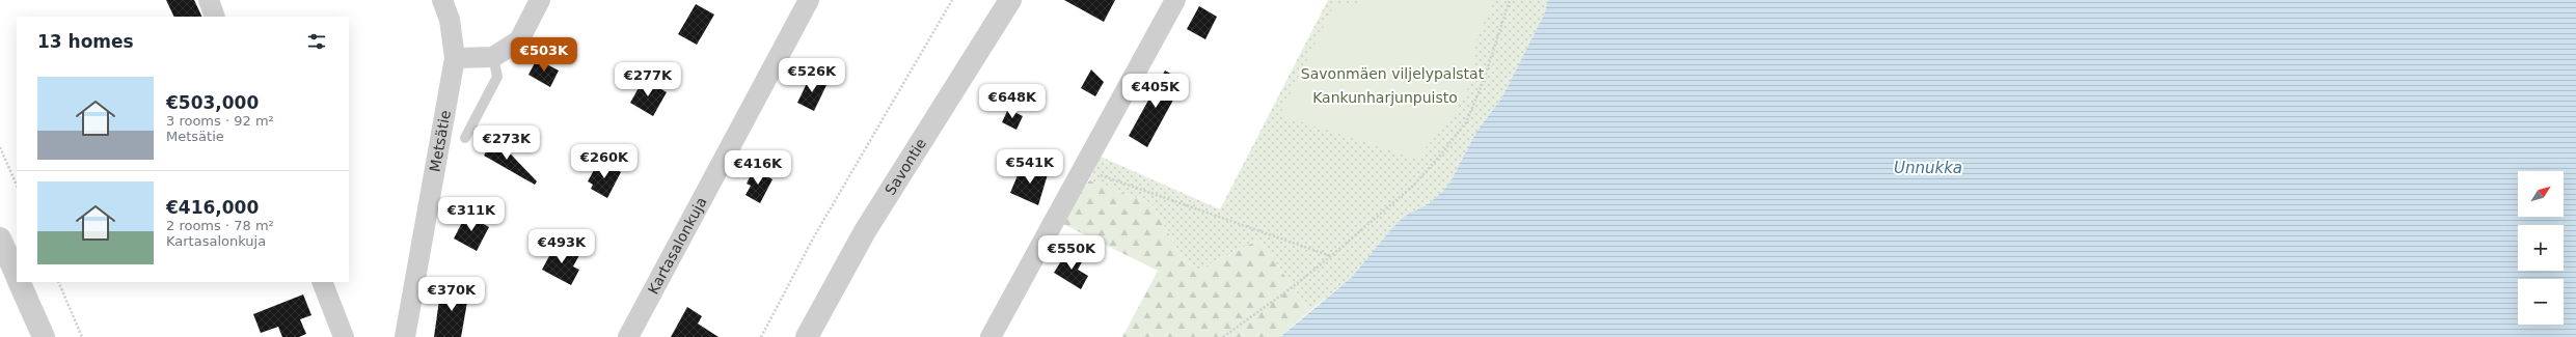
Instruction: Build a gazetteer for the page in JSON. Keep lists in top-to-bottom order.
{
  "streets": {
    "street": ["Metsätie", "Savontie", "Kartasalonkuja"]
  },
  "water": ["Unnukka"],
  "parks": ["Savonmäen viljelypalstat", "Kankunharjunpuisto"],
  "north": "top right",
  "page": {
    "heading": "13 homes",
    "price": [
      "€503K",
      "€526K",
      "€277K",
      "€405K",
      "€648K",
      "€273K",
      "€260K",
      "€541K",
      "€416K",
      "€311K",
      "€493K",
      "€550K",
      "€370K"
    ],
    "list": [
      {
        "name": "€503,000",
        "note": "3 rooms · 92 m² · Metsätie"
      },
      {
        "name": "€416,000",
        "note": "2 rooms · 78 m² · Kartasalonkuja"
      }
    ],
    "map_buttons": ["+", "−"]
  }
}
